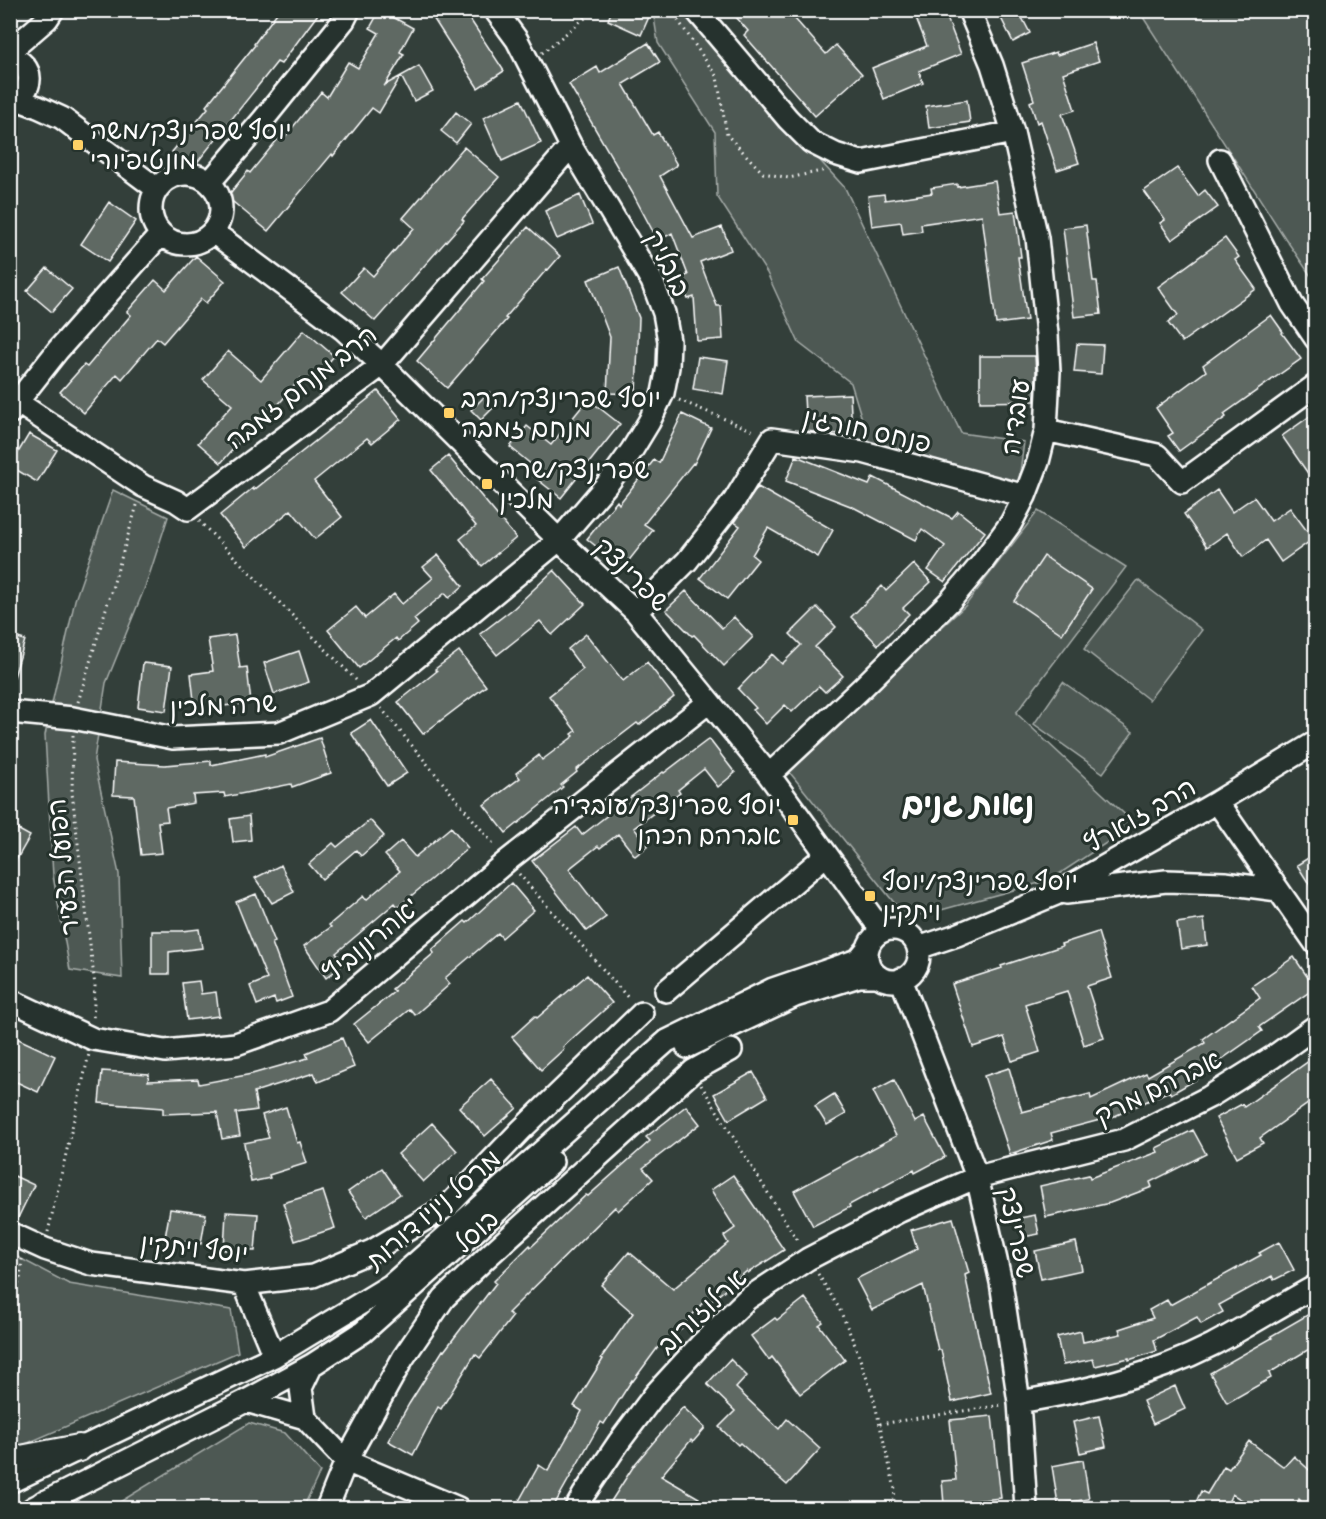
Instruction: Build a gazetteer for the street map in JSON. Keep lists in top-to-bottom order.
{
  "streets": {
    "street": [
      "בובליק",
      "הרב מנחם זמבה",
      "עובדיה",
      "פנחס חורגין",
      "שפרינצק",
      "שרה מלכין",
      "הרב זוארץ",
      "אהרונוביץ'",
      "אברהם מרק",
      "מרסל ניניו דורות",
      "בוסל",
      "יוסף ויתקין",
      "ארלוזורוב"
    ],
    "path": ["הפועל הצעיר"]
  },
  "crossings": [
    ["בובליק", "הרב מנחם זמבה"],
    ["בובליק", "שפרינצק"],
    ["בובליק", "שרה מלכין"],
    ["הרב מנחם זמבה", "שפרינצק"],
    ["עובדיה", "פנחס חורגין"],
    ["עובדיה", "שפרינצק"],
    ["פנחס חורגין", "שפרינצק"],
    ["שפרינצק", "שרה מלכין"],
    ["שפרינצק", "הרב זוארץ"],
    ["שפרינצק", "אהרונוביץ'"],
    ["שפרינצק", "אברהם מרק"],
    ["שפרינצק", "מרסל ניניו דורות"],
    ["שפרינצק", "ארלוזורוב"],
    ["שרה מלכין", "הפועל הצעיר"],
    ["הרב זוארץ", "מרסל ניניו דורות"],
    ["הפועל הצעיר", "אהרונוביץ'"],
    ["הפועל הצעיר", "יוסף ויתקין"],
    ["אברהם מרק", "ארלוזורוב"]
  ],
  "districts": ["נאות גנים"],
  "places": {
    "transit": [
      "יוסף שפרינצק/משה מונטיפיורי",
      "יוסף שפרינצק/הרב מנחם זמבה",
      "שפרינצק/שרה מלכין",
      "יוסף שפרינצק/עובדיה אברהם הכהן",
      "יוסף שפרינצק/יוסף ויתקין"
    ]
  }
}
